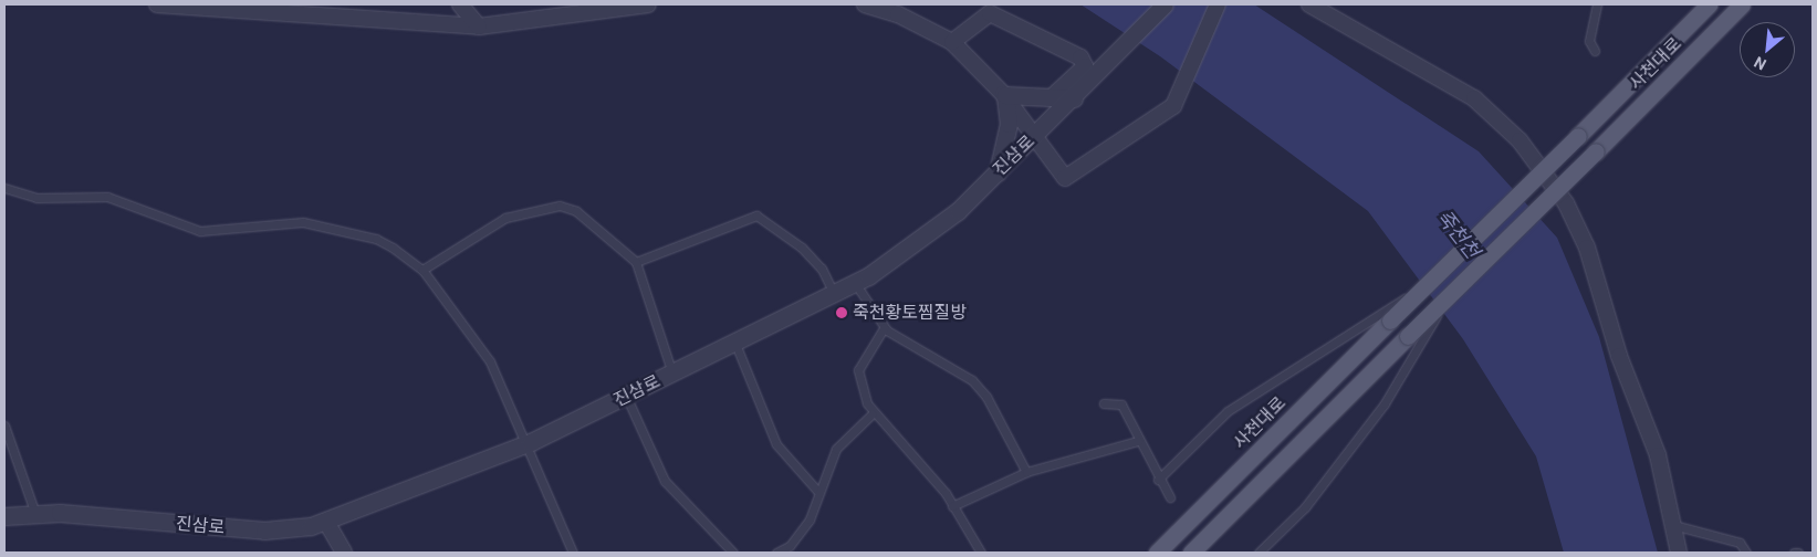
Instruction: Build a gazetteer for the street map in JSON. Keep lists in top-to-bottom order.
{
  "streets": {
    "main road": ["사천대로"],
    "street": ["진삼로"]
  },
  "water": ["죽천천"],
  "places": ["죽천황토찜질방"],
  "north": "bottom left"
}
